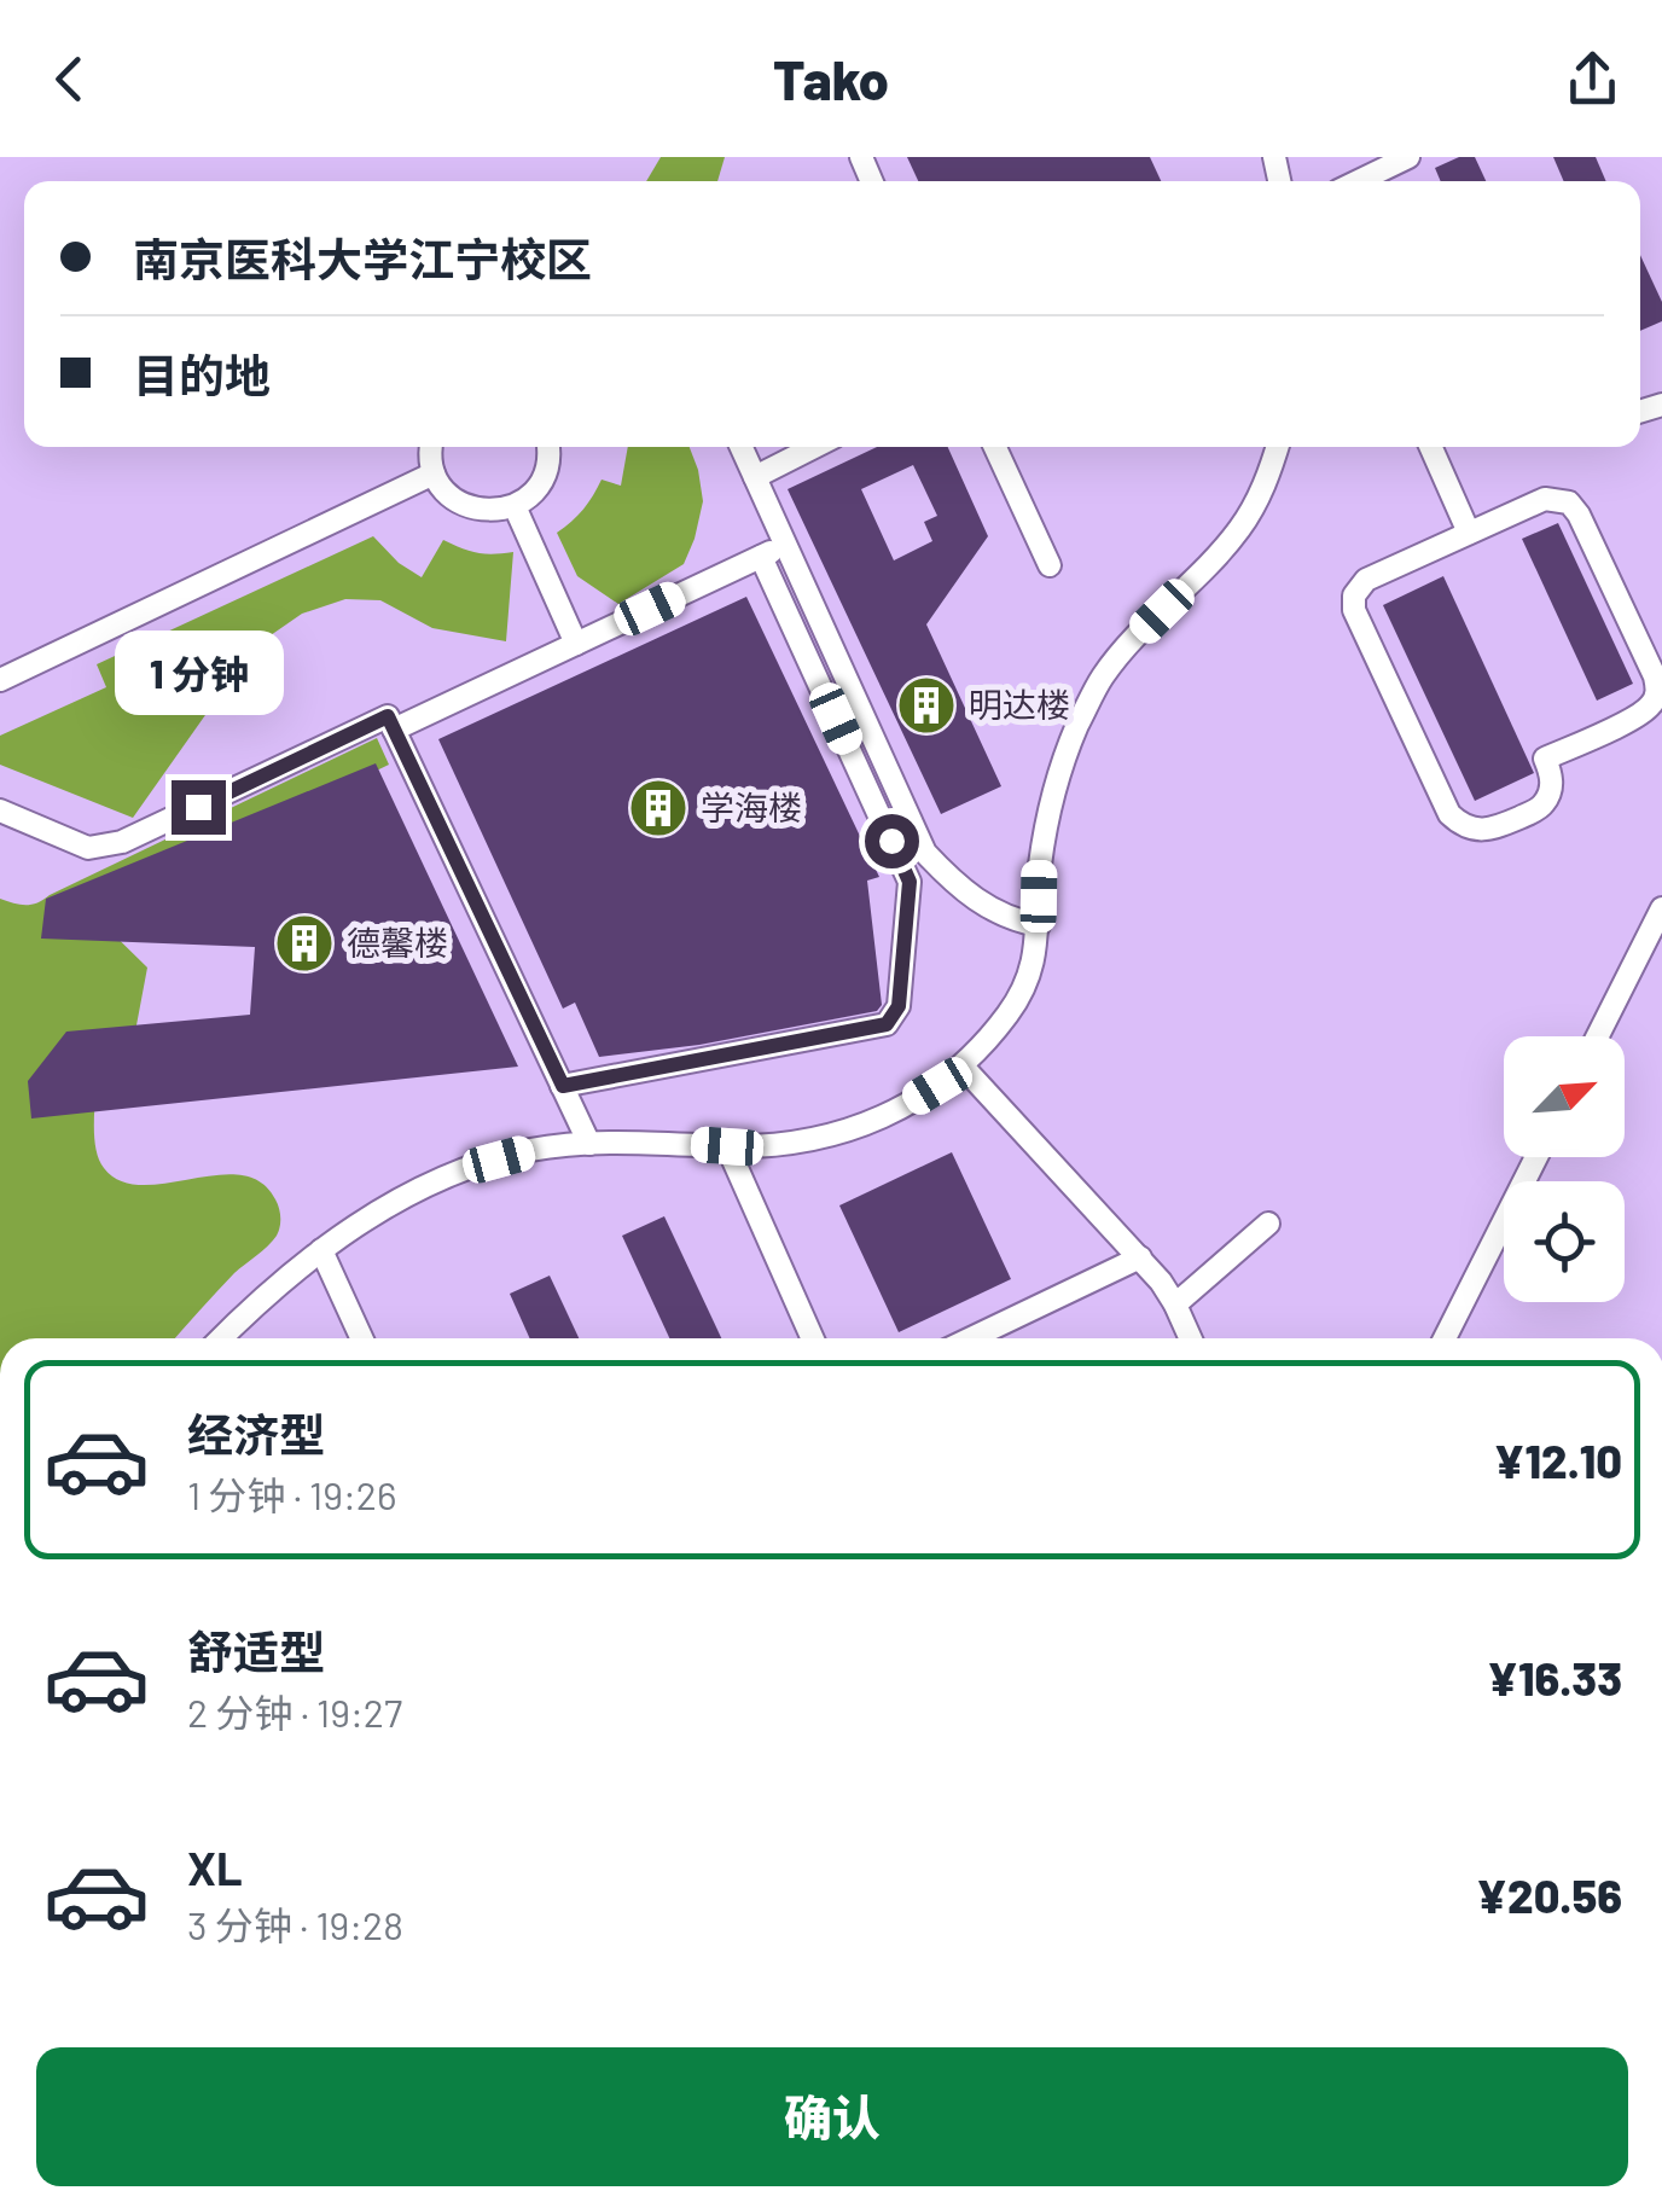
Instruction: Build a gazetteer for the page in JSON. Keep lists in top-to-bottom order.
{
  "places": {
    "building": ["明达楼", "学海楼", "德馨楼"]
  },
  "north": "top right",
  "page": {
    "header": "Tako",
    "banner": ["南京医科大学江宁校区", "目的地"],
    "bubble": "1 分钟",
    "list": [
      {
        "name": "经济型",
        "note": "1 分钟 · 19:26",
        "value": "¥12.10"
      },
      {
        "name": "舒适型",
        "note": "2 分钟 · 19:27",
        "value": "¥16.33"
      },
      {
        "name": "XL",
        "note": "3 分钟 · 19:28",
        "value": "¥20.56"
      }
    ],
    "buttons": "确认"
  }
}
